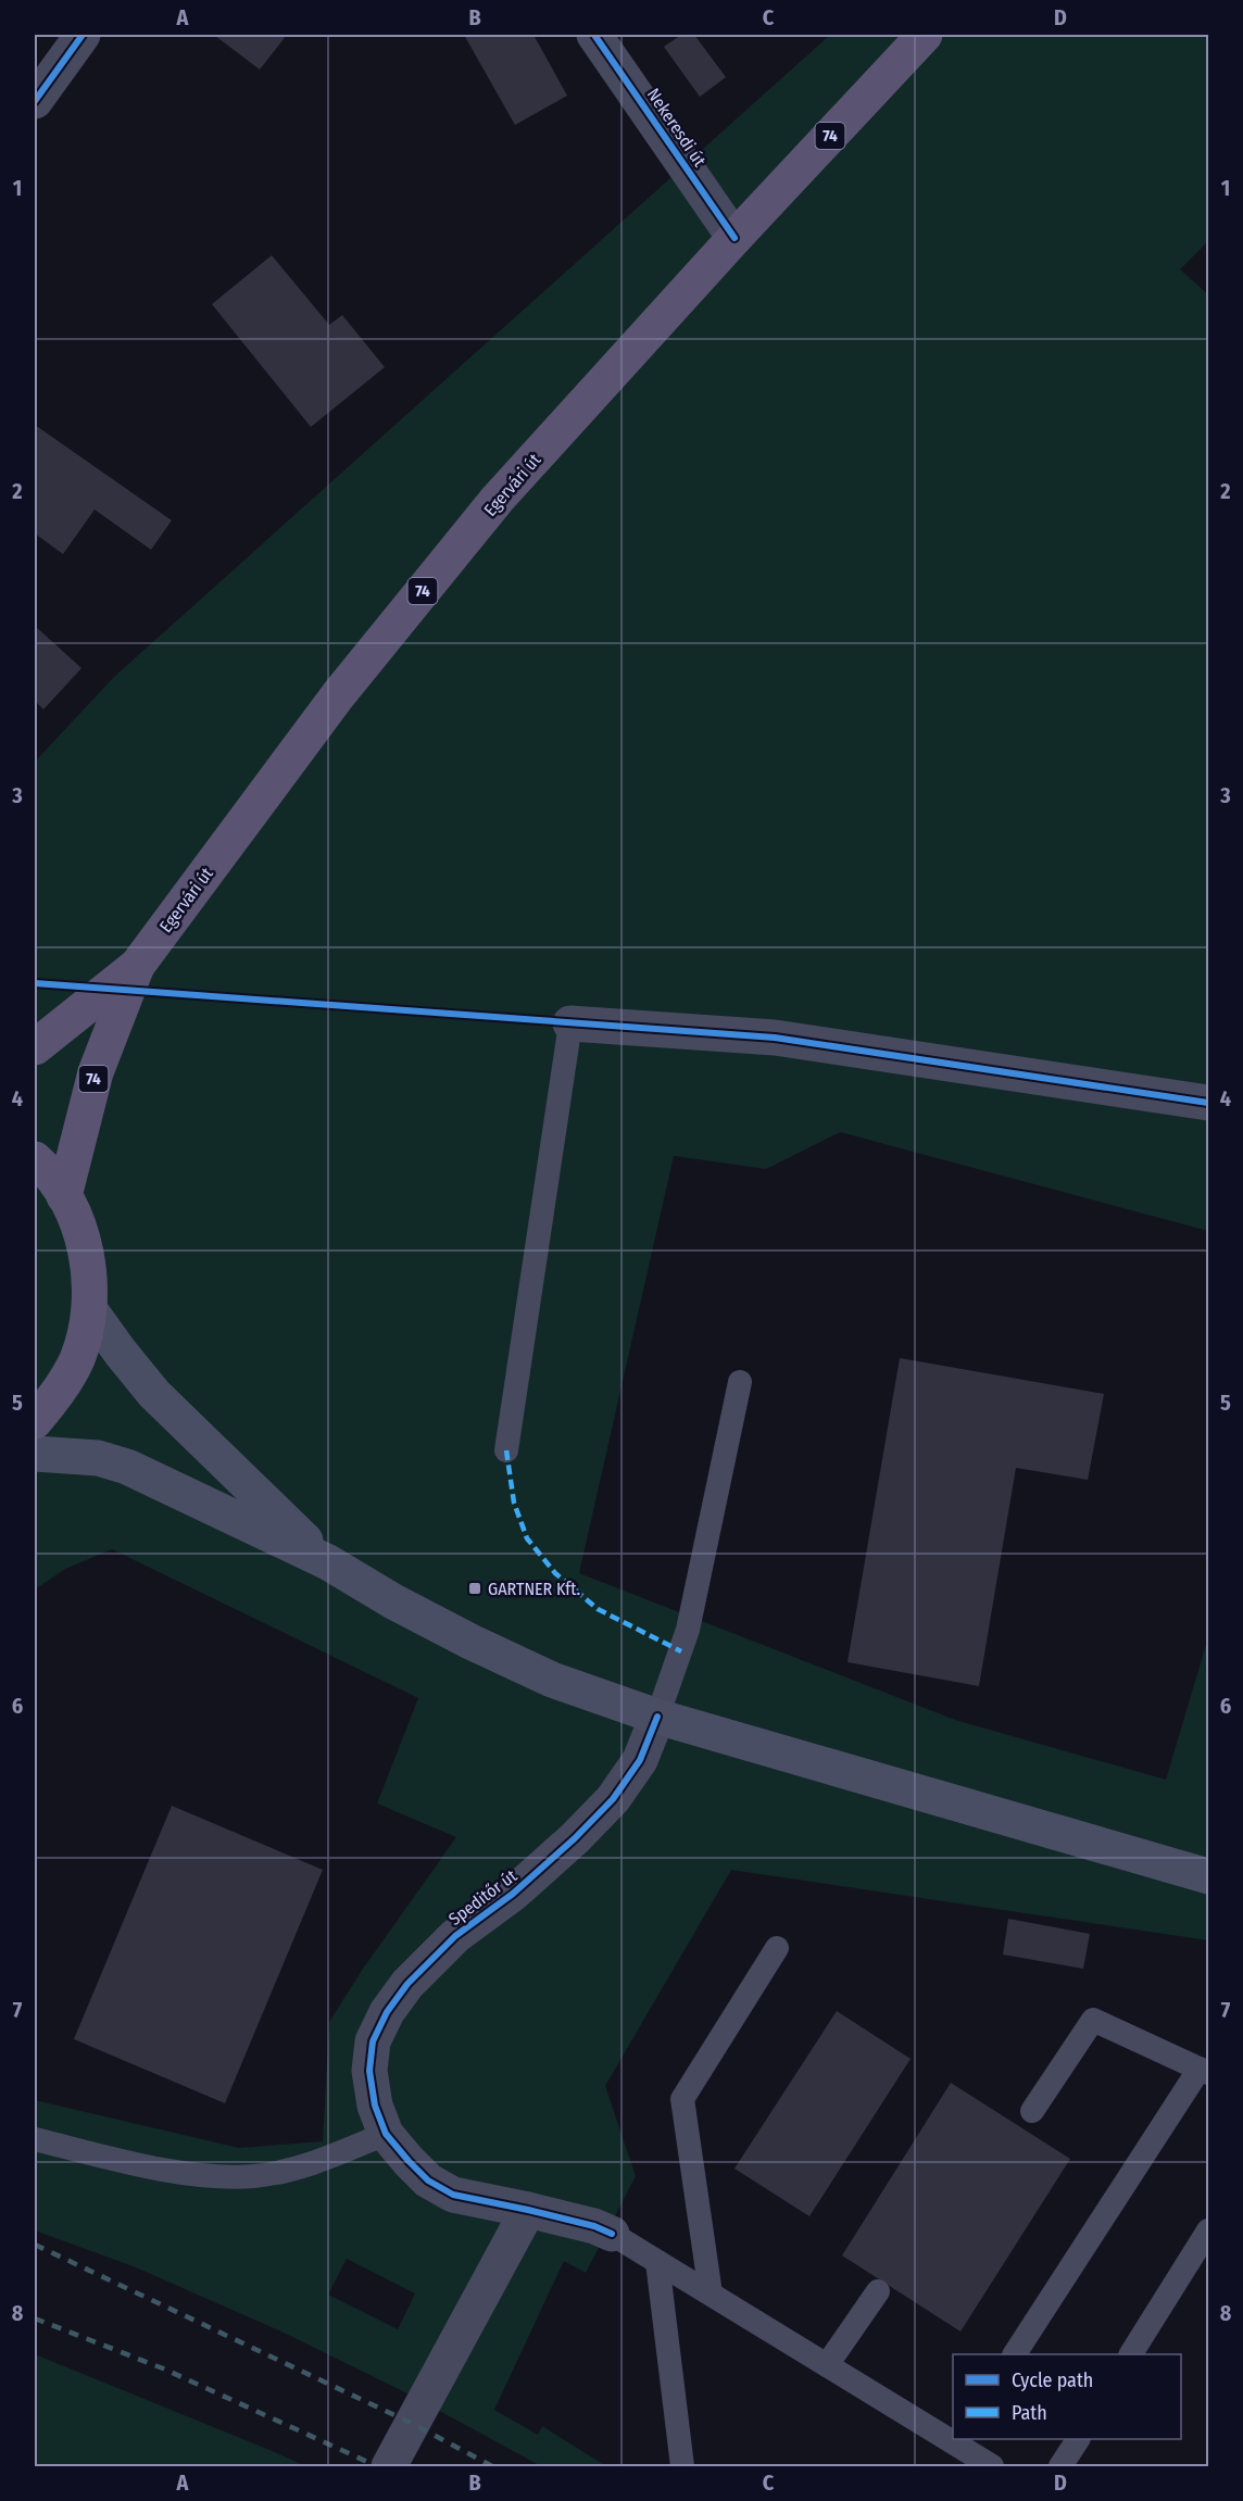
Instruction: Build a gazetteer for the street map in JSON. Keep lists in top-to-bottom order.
{
  "streets": {
    "main road": ["74", "Egervári út"],
    "street": ["Nekeresdi út", "Speditőr út"]
  },
  "crossings": [
    ["Nekeresdi út", "Egervári út"]
  ],
  "places": {
    "transit": ["GARTNER Kft."]
  },
  "legend": ["Cycle path", "Path"],
  "grid": {
    "columns": [
      "A",
      "B",
      "C",
      "D"
    ],
    "rows": [
      "1",
      "2",
      "3",
      "4",
      "5",
      "6",
      "7",
      "8"
    ]
  }
}
